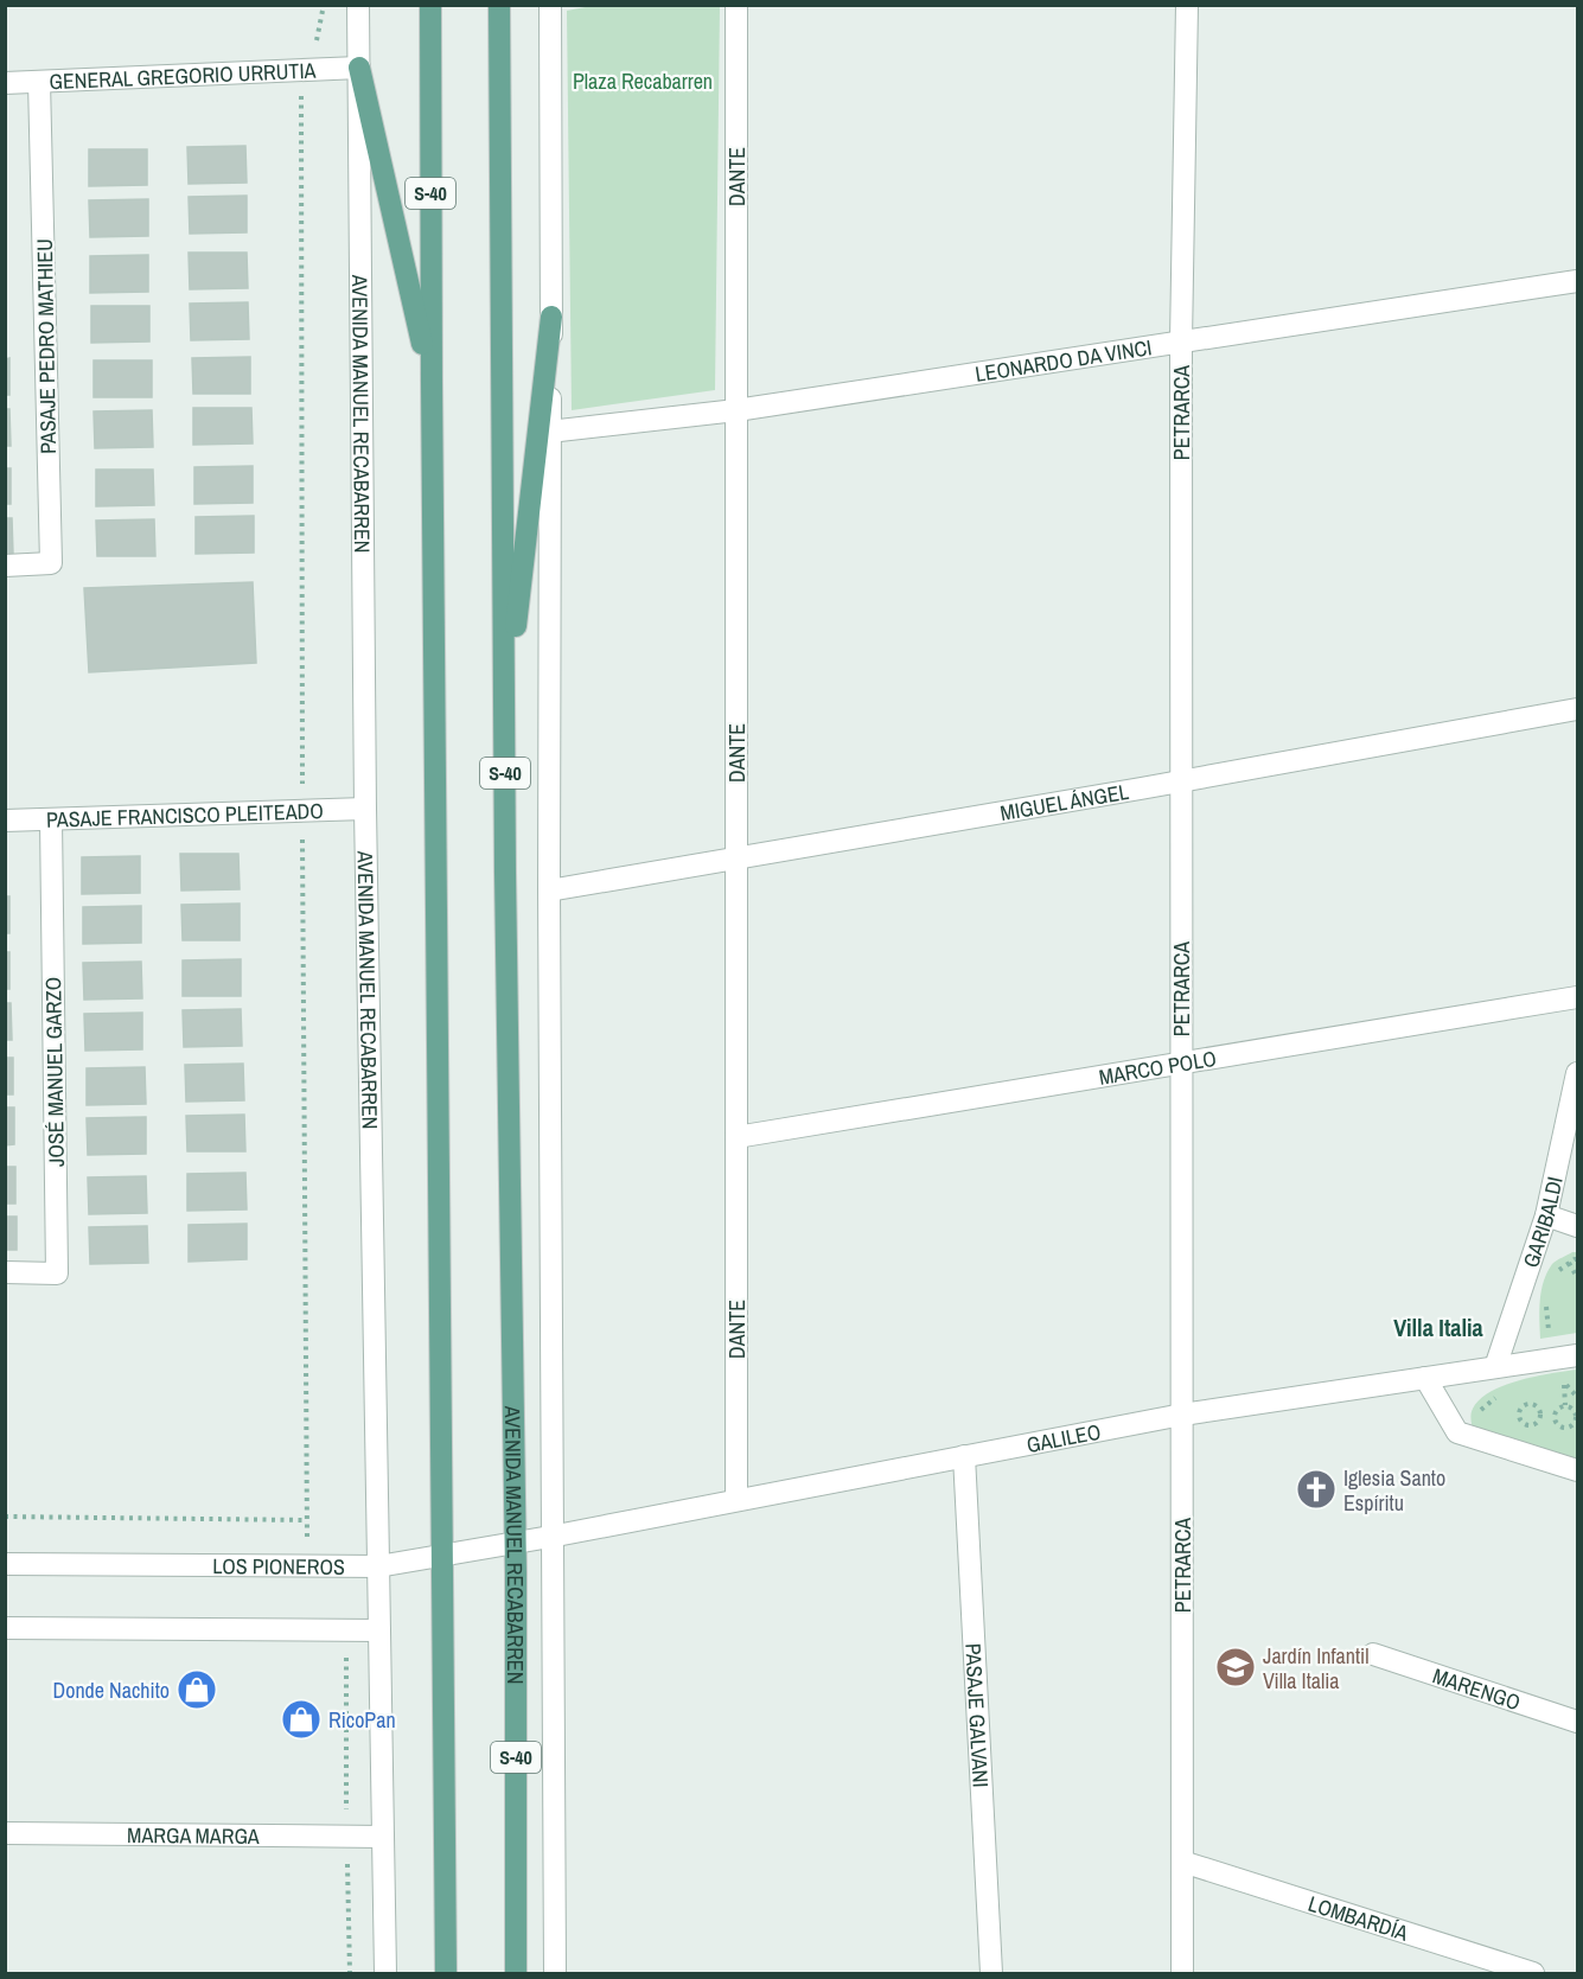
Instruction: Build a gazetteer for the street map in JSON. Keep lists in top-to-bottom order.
{
  "streets": {
    "main road": ["S-40", "AVENIDA MANUEL RECABARREN"],
    "street": [
      "GENERAL GREGORIO URRUTIA",
      "DANTE",
      "PASAJE PEDRO MATHIEU",
      "LEONARDO DA VINCI",
      "PETRARCA",
      "MIGUEL ÁNGEL",
      "PASAJE FRANCISCO PLEITEADO",
      "MARCO POLO",
      "JOSÉ MANUEL GARZO",
      "GARIBALDI",
      "GALILEO",
      "LOS PIONEROS",
      "MARENGO",
      "PASAJE GALVANI",
      "MARGA MARGA",
      "LOMBARDÍA"
    ]
  },
  "crossings": [
    ["GENERAL GREGORIO URRUTIA", "PASAJE PEDRO MATHIEU"],
    ["GENERAL GREGORIO URRUTIA", "AVENIDA MANUEL RECABARREN"],
    ["DANTE", "LEONARDO DA VINCI"],
    ["DANTE", "MIGUEL ÁNGEL"],
    ["DANTE", "MARCO POLO"],
    ["DANTE", "GALILEO"],
    ["S-40", "LOS PIONEROS"],
    ["LEONARDO DA VINCI", "PETRARCA"],
    ["LEONARDO DA VINCI", "AVENIDA MANUEL RECABARREN"],
    ["PETRARCA", "MIGUEL ÁNGEL"],
    ["PETRARCA", "MARCO POLO"],
    ["PETRARCA", "GALILEO"],
    ["PETRARCA", "LOMBARDÍA"],
    ["AVENIDA MANUEL RECABARREN", "MIGUEL ÁNGEL"],
    ["AVENIDA MANUEL RECABARREN", "PASAJE FRANCISCO PLEITEADO"],
    ["AVENIDA MANUEL RECABARREN", "GALILEO"],
    ["AVENIDA MANUEL RECABARREN", "LOS PIONEROS"],
    ["AVENIDA MANUEL RECABARREN", "MARGA MARGA"],
    ["PASAJE FRANCISCO PLEITEADO", "JOSÉ MANUEL GARZO"],
    ["GARIBALDI", "GALILEO"],
    ["GALILEO", "LOS PIONEROS"],
    ["GALILEO", "PASAJE GALVANI"]
  ],
  "districts": ["Villa Italia"],
  "parks": ["Plaza Recabarren"],
  "places": {
    "church": ["Iglesia Santo Espíritu"],
    "school or university": ["Jardín Infantil Villa Italia"],
    "shop": ["Donde Nachito", "RicoPan"]
  }
}
